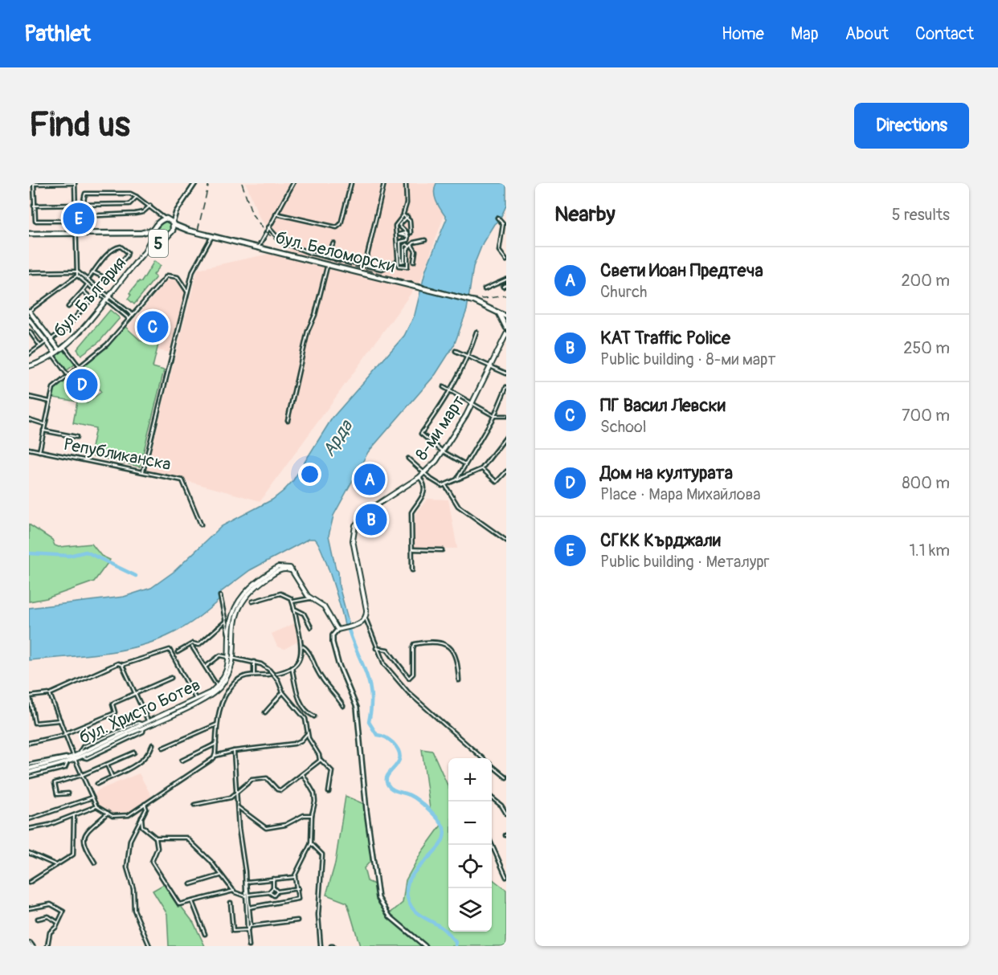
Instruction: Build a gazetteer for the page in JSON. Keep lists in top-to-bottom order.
{
  "streets": {
    "main road": [
      "5",
      "бул. Беломорски",
      "бул. България",
      "8-ми март",
      "бул. Христо Ботев"
    ],
    "street": ["Републиканска"]
  },
  "crossings": [
    ["5", "бул. Беломорски"],
    ["5", "бул. България"]
  ],
  "water": ["Арда"],
  "page": {
    "header": "Pathlet",
    "nav": [
      "Home",
      "Map",
      "About",
      "Contact"
    ],
    "buttons": "Directions",
    "title": "Find us",
    "heading": ["Nearby", "5 results"],
    "pins": [
      "E",
      "C",
      "D",
      "A",
      "B"
    ],
    "list": [
      {
        "mark": "A",
        "name": "Свети Иоан Предтеча",
        "note": "Church",
        "value": "200 m"
      },
      {
        "mark": "B",
        "name": "KAT Traffic Police",
        "note": "Public building · 8-ми март",
        "value": "250 m"
      },
      {
        "mark": "C",
        "name": "ПГ Васил Левски",
        "note": "School",
        "value": "700 m"
      },
      {
        "mark": "D",
        "name": "Дом на културата",
        "note": "Place · Мара Михайлова",
        "value": "800 m"
      },
      {
        "mark": "E",
        "name": "СГКК Кърджали",
        "note": "Public building · Металург",
        "value": "1.1 km"
      }
    ],
    "map_buttons": ["+", "−"]
  }
}
